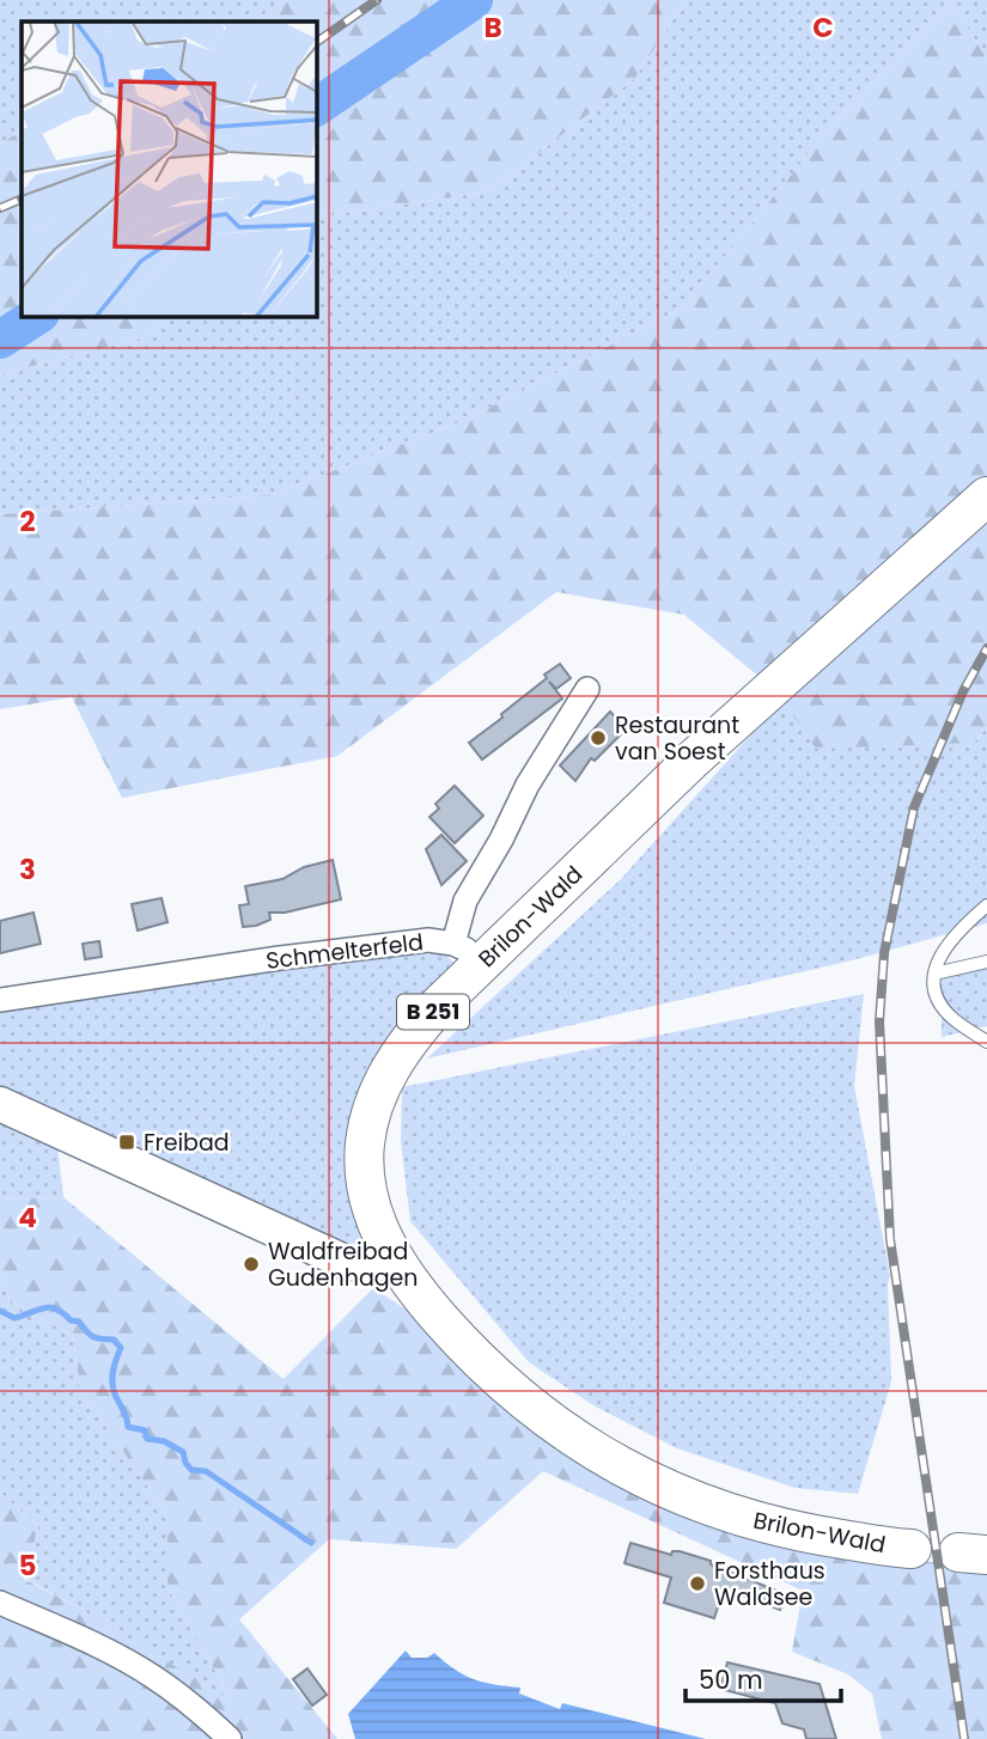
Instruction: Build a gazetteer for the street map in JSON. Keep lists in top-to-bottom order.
{
  "streets": {
    "main road": ["Brilon-Wald", "B 251"],
    "street": ["Schmelterfeld"]
  },
  "places": {
    "other": ["Restaurant van Soest", "Waldfreibad Gudenhagen", "Forsthaus Waldsee"],
    "transit": ["Freibad"]
  },
  "scale_bar": "50 m",
  "grid": {
    "columns": ["B", "C"],
    "rows": [
      "2",
      "3",
      "4",
      "5"
    ]
  }
}
